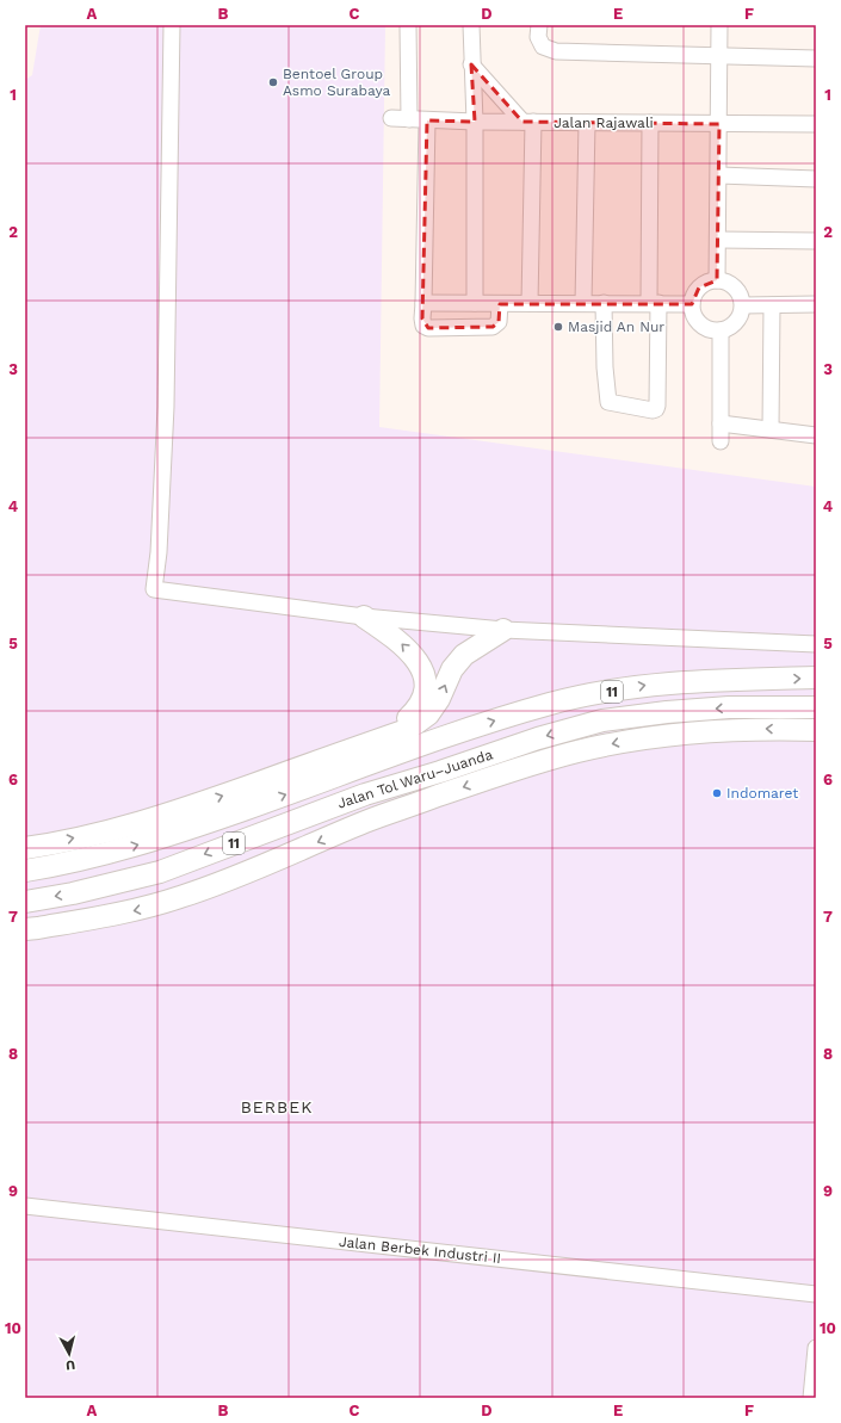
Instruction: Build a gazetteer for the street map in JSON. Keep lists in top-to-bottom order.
{
  "streets": {
    "highway": ["11", "Jalan Tol Waru–Juanda"],
    "street": ["Jalan Rajawali", "Jalan Berbek Industri II"]
  },
  "districts": ["BERBEK"],
  "places": ["Bentoel Group Asmo Surabaya", "Masjid An Nur", "Indomaret"],
  "north": "bottom",
  "grid": {
    "columns": [
      "A",
      "B",
      "C",
      "D",
      "E",
      "F"
    ],
    "rows": [
      "1",
      "2",
      "3",
      "4",
      "5",
      "6",
      "7",
      "8",
      "9",
      "10"
    ]
  }
}
